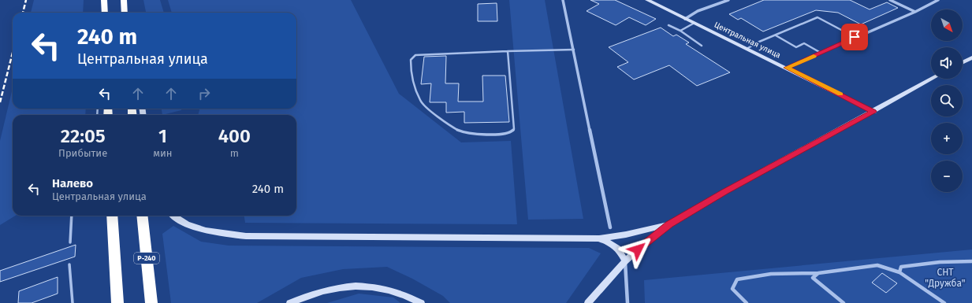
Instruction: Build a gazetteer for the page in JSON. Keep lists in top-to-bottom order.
{
  "streets": {
    "highway": ["Р-240"],
    "main road": ["Центральная улица"]
  },
  "parks": ["СНТ \"Дружба\""],
  "north": "bottom right",
  "page": {
    "map_buttons": ["+", "−"],
    "turn": ["240 m", "Центральная улица"],
    "eta": [
      "22:05",
      "Прибытие",
      "1",
      "мин",
      "400",
      "m"
    ],
    "list": [
      {
        "name": "Налево",
        "note": "Центральная улица",
        "value": "240 m"
      }
    ]
  }
}
